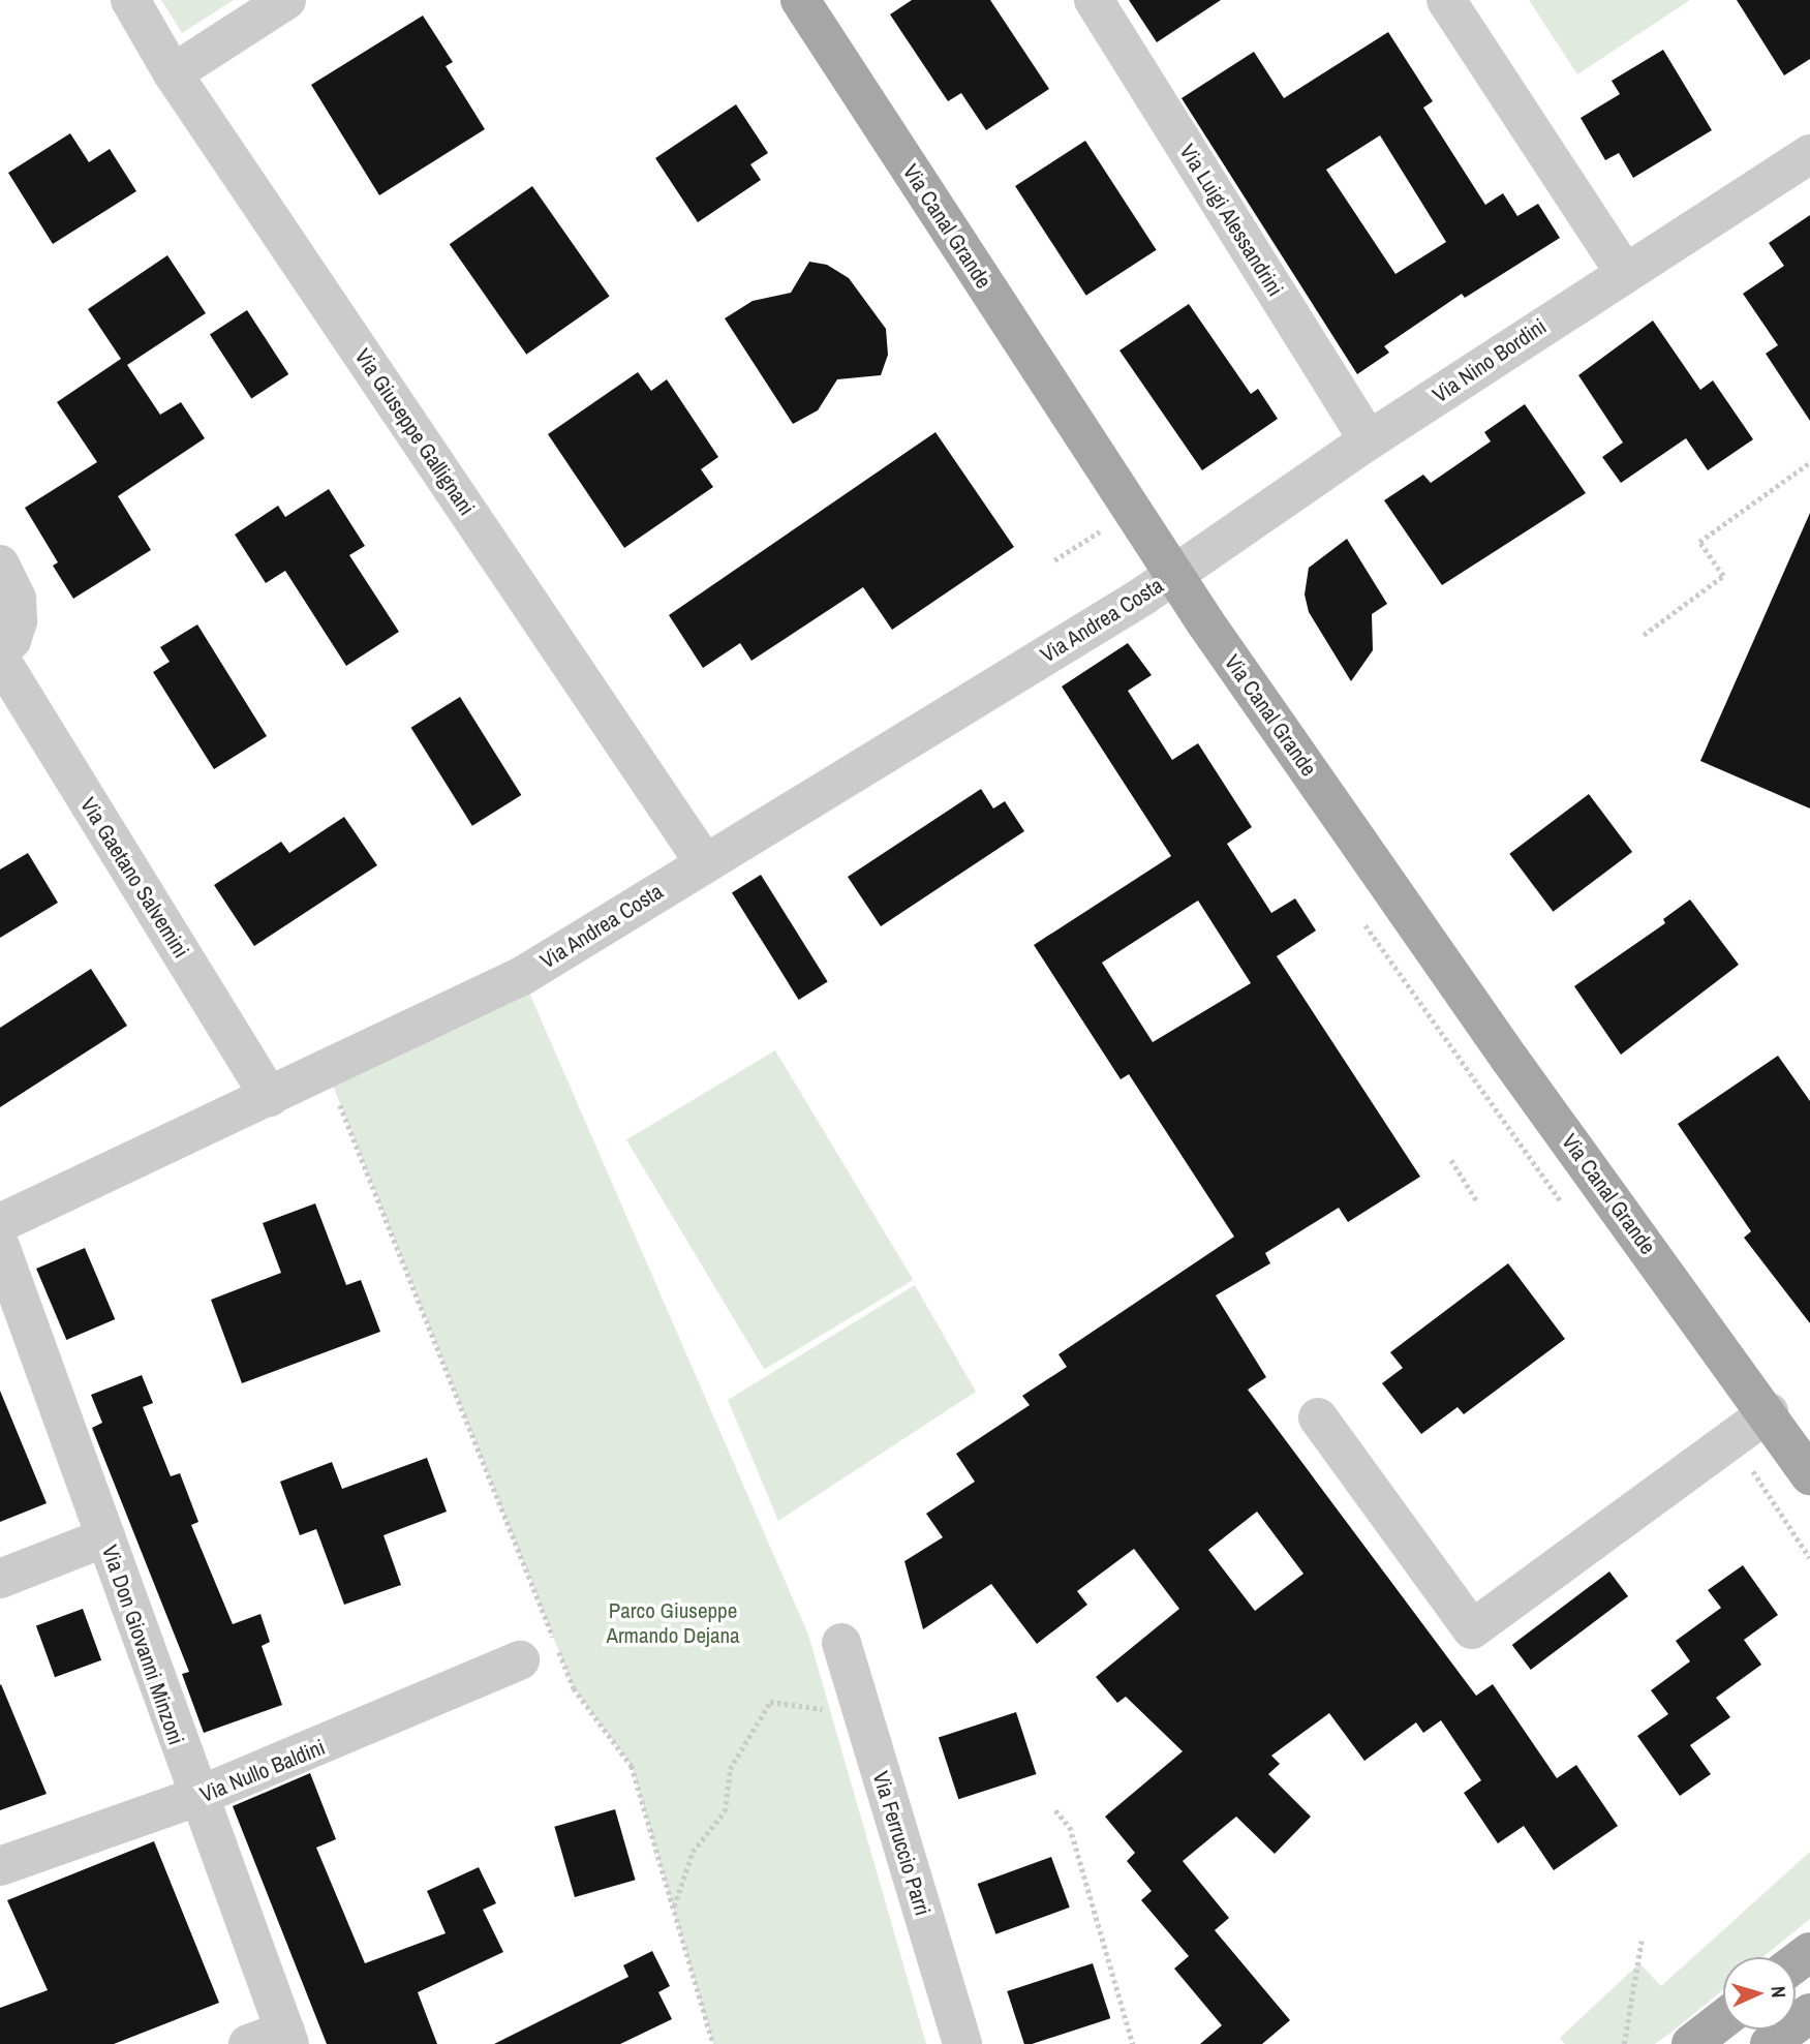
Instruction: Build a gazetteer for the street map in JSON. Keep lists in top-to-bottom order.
{
  "streets": {
    "main road": ["Via Canal Grande"],
    "street": [
      "Via Luigi Alessandrini",
      "Via Nino Bordini",
      "Via Giuseppe Gallignani",
      "Via Andrea Costa",
      "Via Gaetano Salvemini",
      "Via Don Giovanni Minzoni",
      "Via Nullo Baldini",
      "Via Ferruccio Parri"
    ]
  },
  "crossings": [
    ["Via Luigi Alessandrini", "Via Nino Bordini"],
    ["Via Canal Grande", "Via Nino Bordini"],
    ["Via Canal Grande", "Via Andrea Costa"],
    ["Via Nino Bordini", "Via Andrea Costa"],
    ["Via Giuseppe Gallignani", "Via Andrea Costa"],
    ["Via Andrea Costa", "Via Gaetano Salvemini"],
    ["Via Don Giovanni Minzoni", "Via Nullo Baldini"]
  ],
  "parks": ["Parco Giuseppe Armando Dejana"],
  "north": "right"
}
